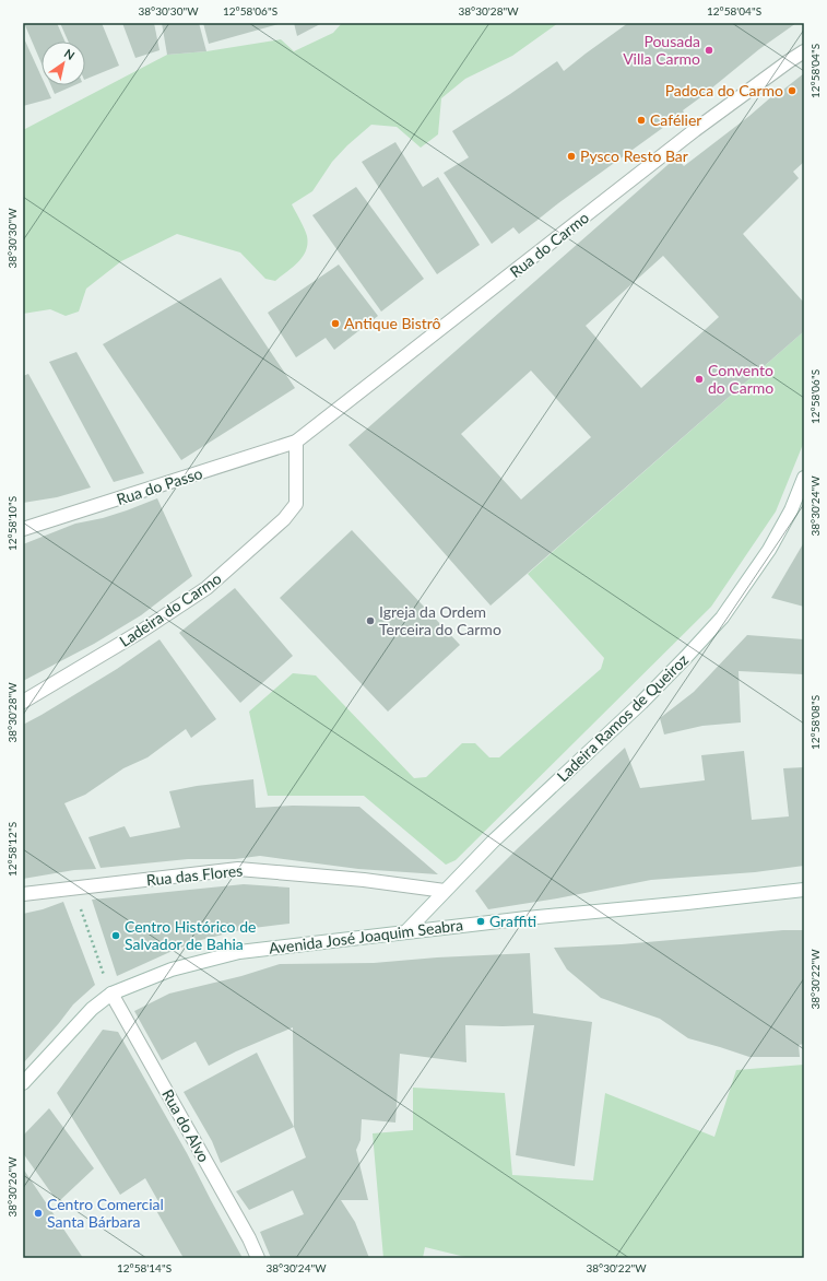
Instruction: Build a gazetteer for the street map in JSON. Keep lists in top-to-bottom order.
{
  "streets": {
    "street": [
      "Rua do Carmo",
      "Rua do Passo",
      "Ladeira do Carmo",
      "Ladeira Ramos de Queiroz",
      "Rua das Flores",
      "Avenida José Joaquim Seabra",
      "Rua do Alvo"
    ]
  },
  "crossings": [
    ["Rua do Carmo", "Rua do Passo"],
    ["Rua do Carmo", "Ladeira do Carmo"],
    ["Rua do Passo", "Ladeira do Carmo"],
    ["Ladeira Ramos de Queiroz", "Rua das Flores"],
    ["Ladeira Ramos de Queiroz", "Avenida José Joaquim Seabra"],
    ["Avenida José Joaquim Seabra", "Rua do Alvo"]
  ],
  "places": [
    "Pousada Villa Carmo",
    "Padoca do Carmo",
    "Cafélier",
    "Pysco Resto Bar",
    "Antique Bistrô",
    "Convento do Carmo",
    "Igreja da Ordem Terceira do Carmo",
    "Graffiti",
    "Centro Histórico de Salvador de Bahia",
    "Centro Comercial Santa Bárbara"
  ],
  "north": "top right",
  "coordinates": [
    "38°30'30\"W",
    "12°58'06\"S",
    "38°30'28\"W",
    "12°58'04\"S",
    "38°30'24\"W",
    "12°58'10\"S",
    "12°58'08\"S",
    "12°58'12\"S",
    "38°30'22\"W",
    "38°30'26\"W",
    "12°58'14\"S"
  ]
}
